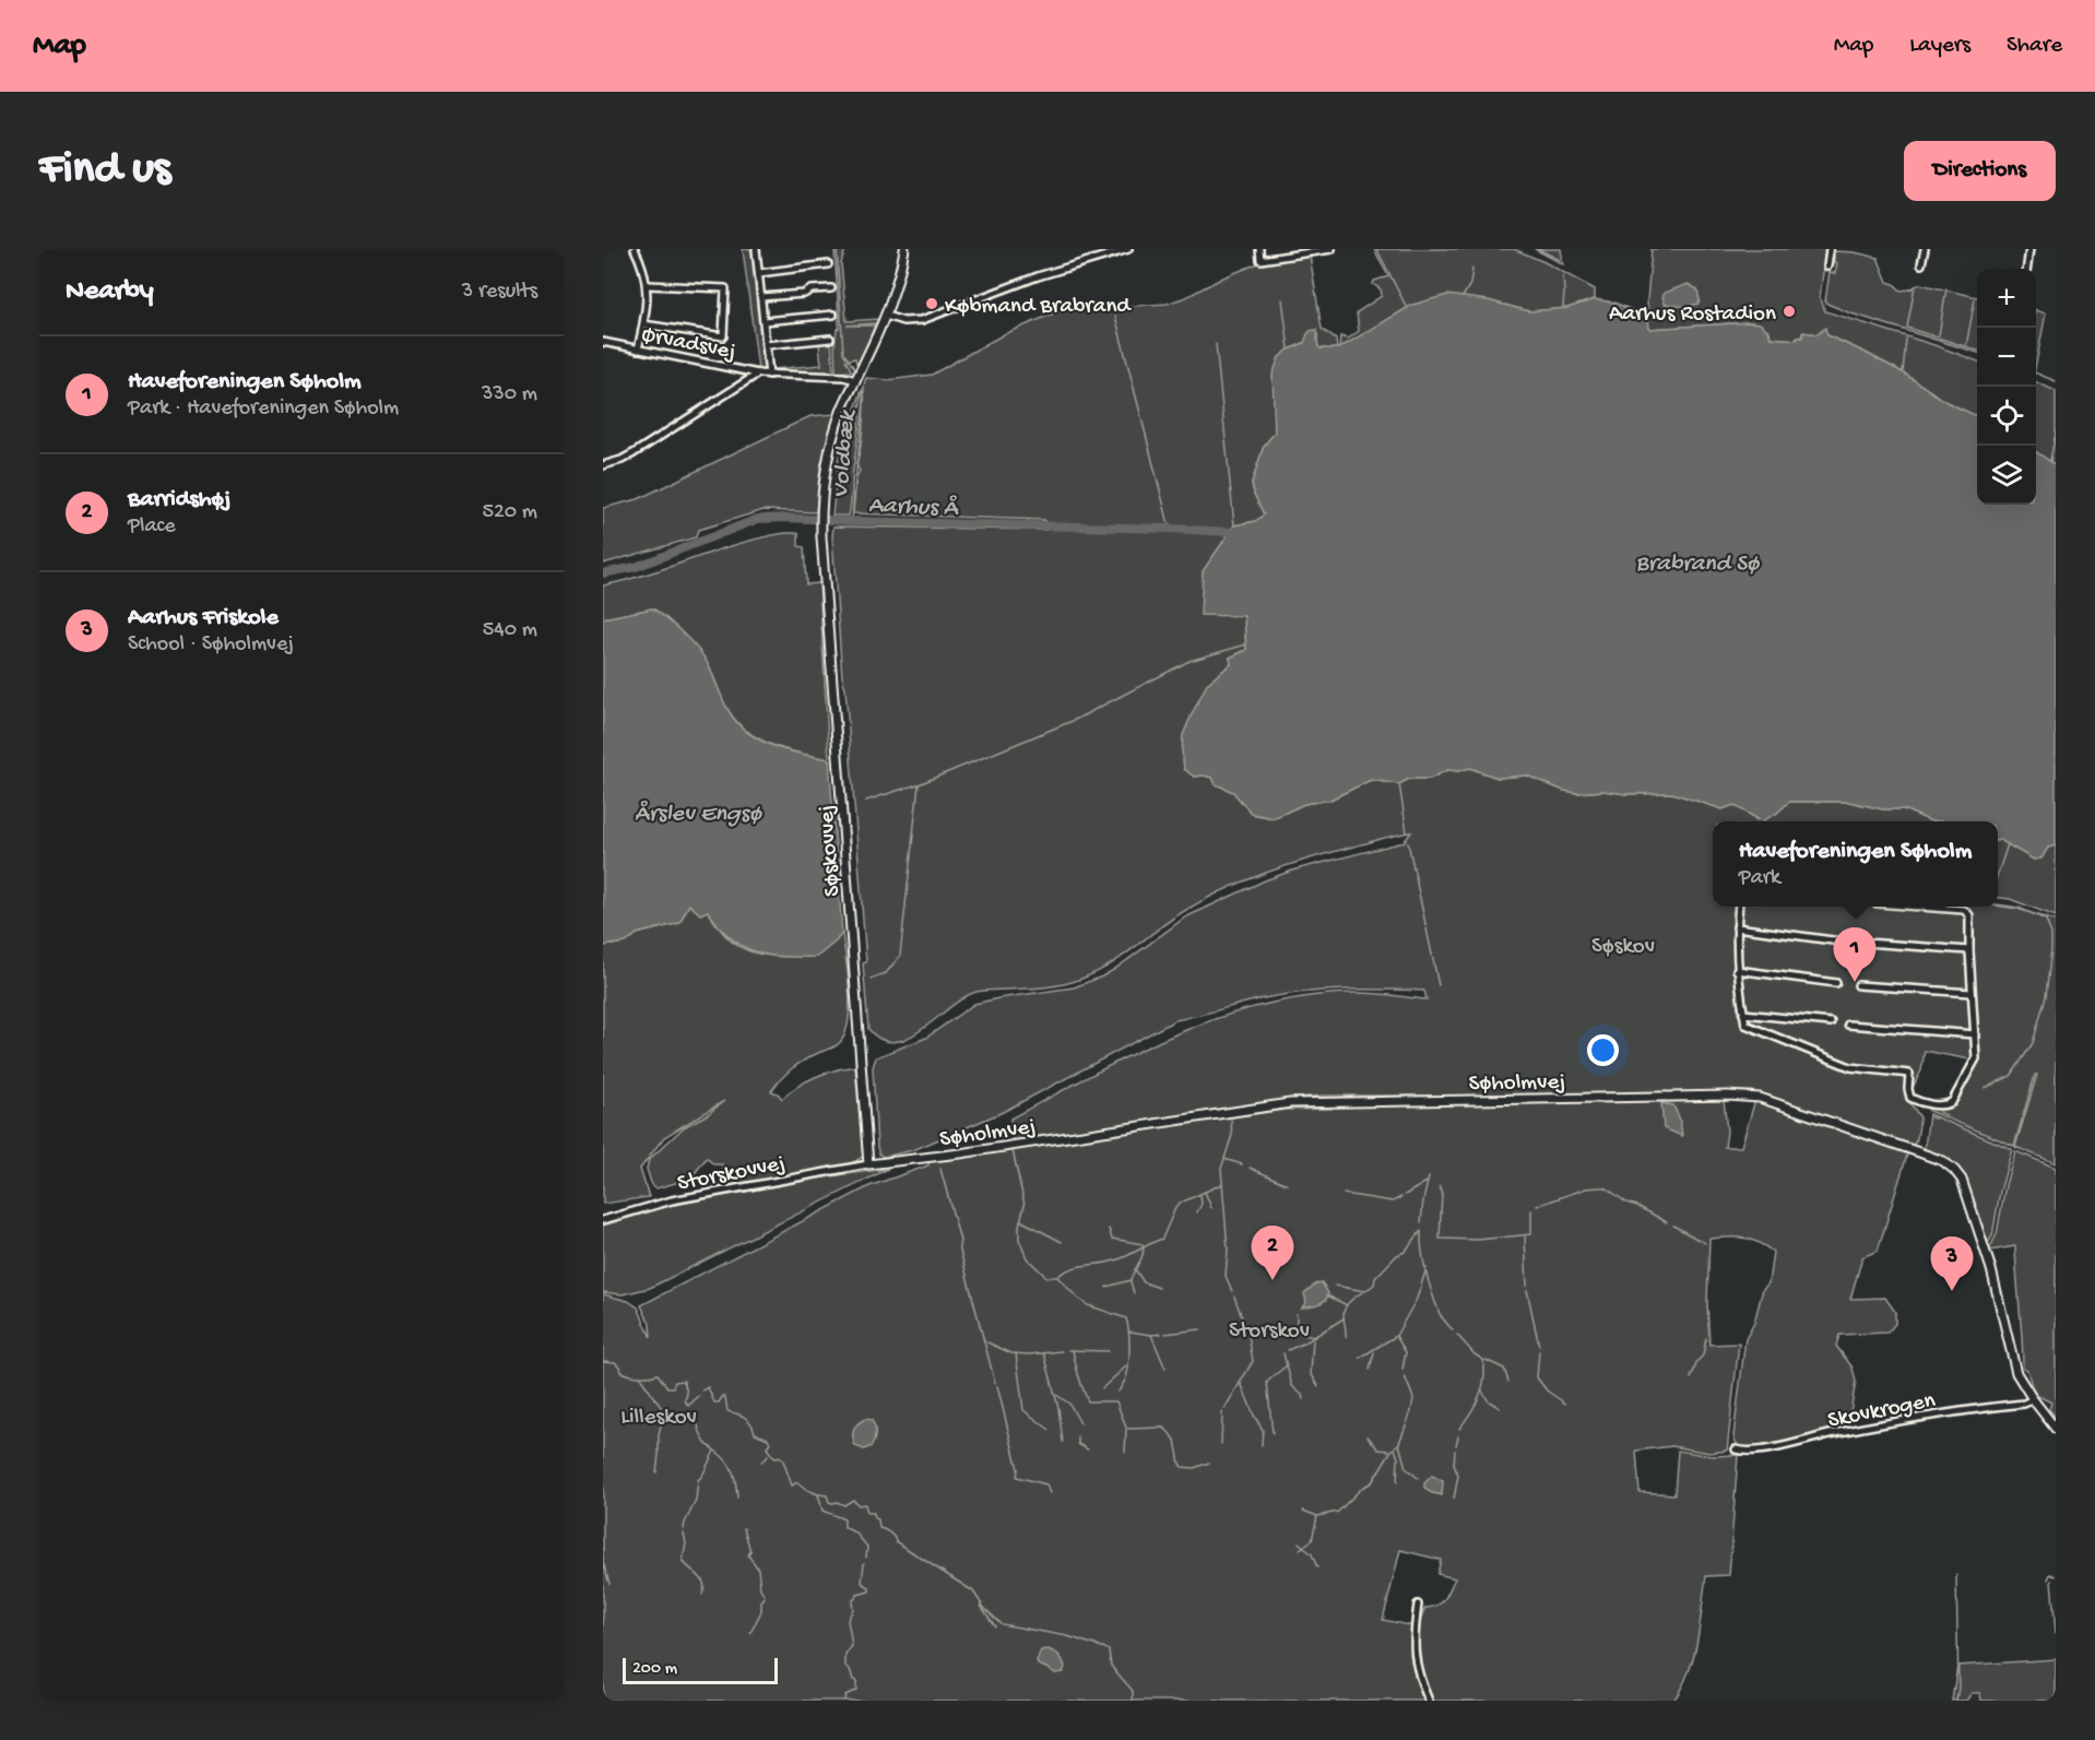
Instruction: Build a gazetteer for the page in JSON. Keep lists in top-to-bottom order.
{
  "streets": {
    "street": [
      "Ørvadsvej",
      "Søskovvej",
      "Søholmvej",
      "Storskovvej",
      "Skovkrogen"
    ]
  },
  "crossings": [
    ["Ørvadsvej", "Søskovvej"],
    ["Søskovvej", "Søholmvej"],
    ["Søskovvej", "Storskovvej"],
    ["Søholmvej", "Storskovvej"],
    ["Søholmvej", "Skovkrogen"]
  ],
  "water": [
    "Voldbæk",
    "Aarhus Å",
    "Brabrand Sø",
    "Årslev Engsø"
  ],
  "parks": ["Søskov", "Storskov", "Lilleskov"],
  "places": ["Købmand Brabrand", "Aarhus Rostadion"],
  "scale_bar": "200 m",
  "page": {
    "header": "Map",
    "nav": ["Map", "Layers", "Share"],
    "buttons": "Directions",
    "title": "Find us",
    "heading": ["Nearby", "3 results"],
    "map_buttons": ["+", "−"],
    "list": [
      {
        "mark": "1",
        "name": "Haveforeningen Søholm",
        "note": "Park · Haveforeningen Søholm",
        "value": "330 m"
      },
      {
        "mark": "2",
        "name": "Barridshøj",
        "note": "Place",
        "value": "520 m"
      },
      {
        "mark": "3",
        "name": "Aarhus Friskole",
        "note": "School · Søholmvej",
        "value": "540 m"
      }
    ],
    "popup": ["Haveforeningen Søholm", "Park"],
    "pins": ["1", "2", "3"],
    "scale": "200 m"
  }
}
